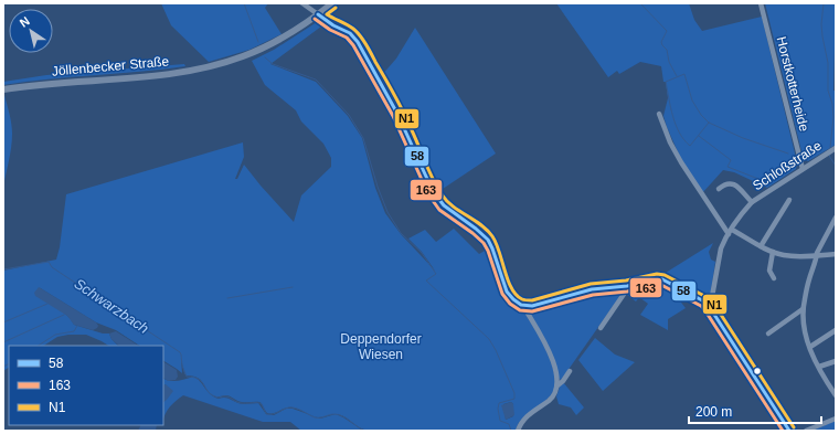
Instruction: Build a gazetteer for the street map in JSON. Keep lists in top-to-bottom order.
{
  "streets": {
    "street": ["Jöllenbecker Straße", "Horstkotterheide", "Schloßstraße"]
  },
  "crossings": [
    ["Horstkotterheide", "Schloßstraße"]
  ],
  "water": ["Schwarzbach"],
  "parks": ["Deppendorfer Wiesen"],
  "lines": ["transit line N1", "transit line 58", "transit line 163"],
  "legend": ["58", "163", "N1"],
  "scale_bar": "200 m",
  "north": "top left"
}
